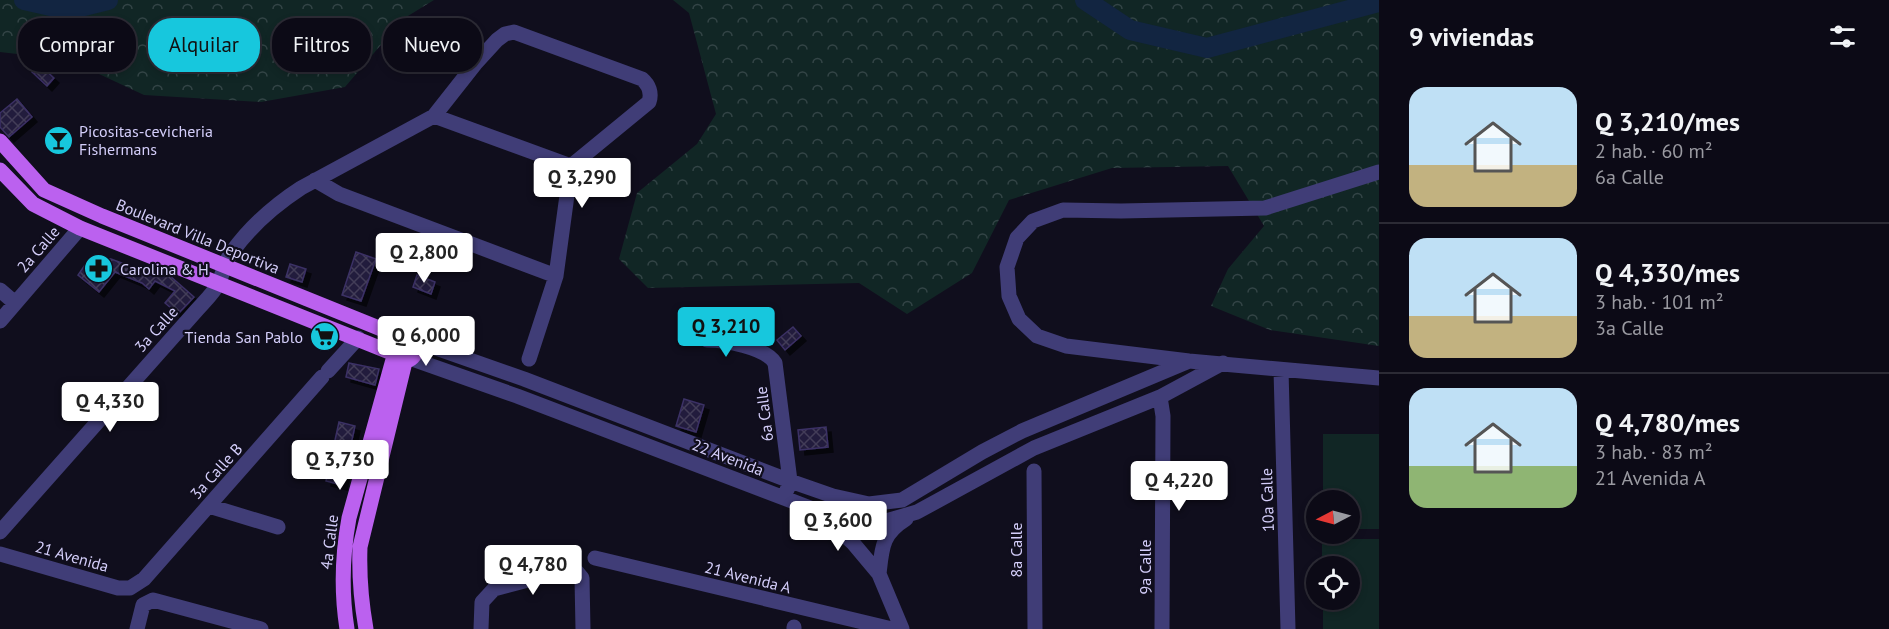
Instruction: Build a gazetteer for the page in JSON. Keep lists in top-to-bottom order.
{
  "streets": {
    "main road": ["Boulevard Villa Deportiva", "4a Calle"],
    "street": [
      "2a Calle",
      "3a Calle",
      "6a Calle",
      "22 Avenida",
      "3a Calle B",
      "10a Calle",
      "8a Calle",
      "21 Avenida",
      "9a Calle",
      "21 Avenida A"
    ]
  },
  "crossings": [
    ["Boulevard Villa Deportiva", "22 Avenida"],
    ["6a Calle", "22 Avenida"],
    ["22 Avenida", "4a Calle"],
    ["22 Avenida", "9a Calle"],
    ["3a Calle B", "21 Avenida"]
  ],
  "places": {
    "bar": ["Picositas-cevicheria Fishermans"],
    "pharmacy": ["Carolina & H"],
    "supermarket": ["Tienda San Pablo"]
  },
  "north": "left",
  "page": {
    "heading": "9 viviendas",
    "chip": [
      "Comprar",
      "Alquilar",
      "Filtros",
      "Nuevo"
    ],
    "list": [
      {
        "name": "Q 3,210/mes",
        "note": "2 hab. · 60 m² · 6a Calle"
      },
      {
        "name": "Q 4,330/mes",
        "note": "3 hab. · 101 m² · 3a Calle"
      },
      {
        "name": "Q 4,780/mes",
        "note": "3 hab. · 83 m² · 21 Avenida A"
      }
    ],
    "price": [
      "Q 3,290",
      "Q 2,800",
      "Q 3,210",
      "Q 6,000",
      "Q 4,330",
      "Q 3,730",
      "Q 4,220",
      "Q 3,600",
      "Q 4,780"
    ]
  }
}
